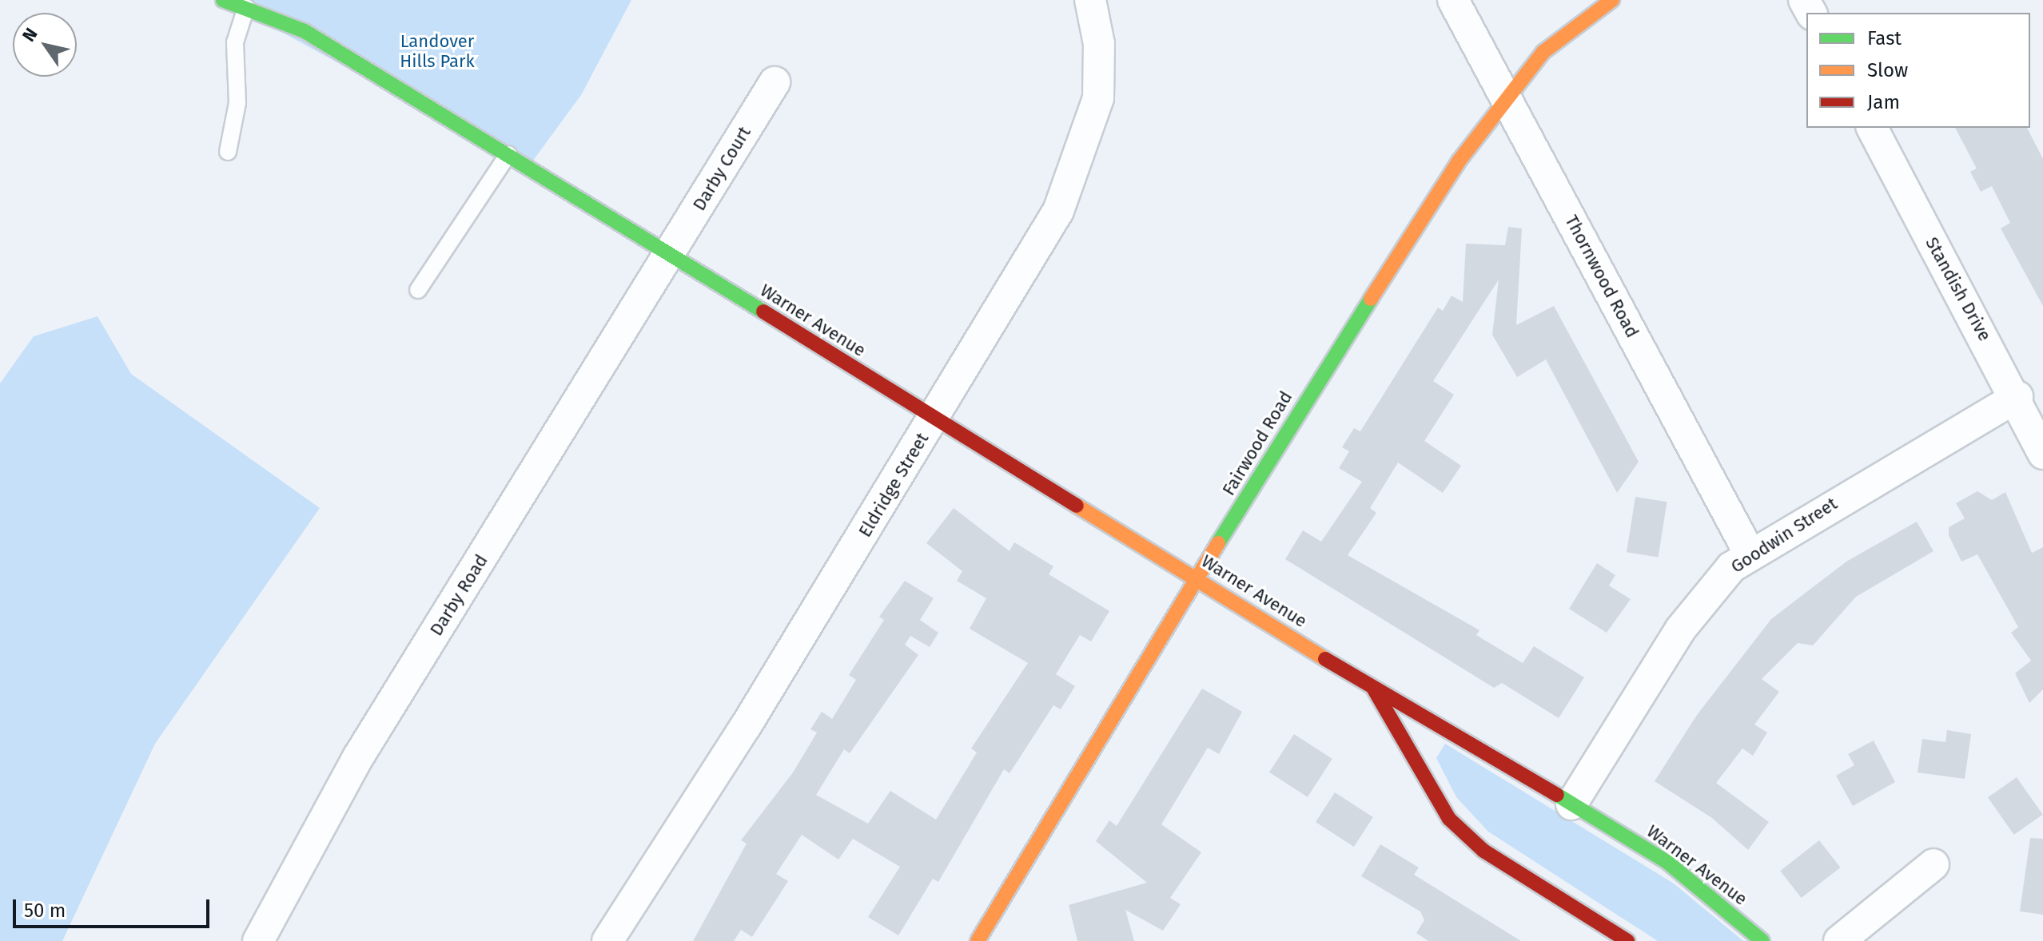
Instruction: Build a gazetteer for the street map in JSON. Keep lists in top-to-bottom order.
{
  "streets": {
    "street": [
      "Darby Court",
      "Thornwood Road",
      "Standish Drive",
      "Warner Avenue",
      "Fairwood Road",
      "Eldridge Street",
      "Goodwin Street",
      "Darby Road"
    ]
  },
  "crossings": [
    ["Darby Court", "Warner Avenue"],
    ["Darby Court", "Darby Road"],
    ["Thornwood Road", "Fairwood Road"],
    ["Thornwood Road", "Goodwin Street"],
    ["Standish Drive", "Goodwin Street"],
    ["Warner Avenue", "Fairwood Road"],
    ["Warner Avenue", "Eldridge Street"],
    ["Warner Avenue", "Goodwin Street"],
    ["Warner Avenue", "Darby Road"]
  ],
  "parks": ["Landover Hills Park"],
  "legend": ["Fast", "Slow", "Jam"],
  "scale_bar": "50 m",
  "north": "top left"
}
